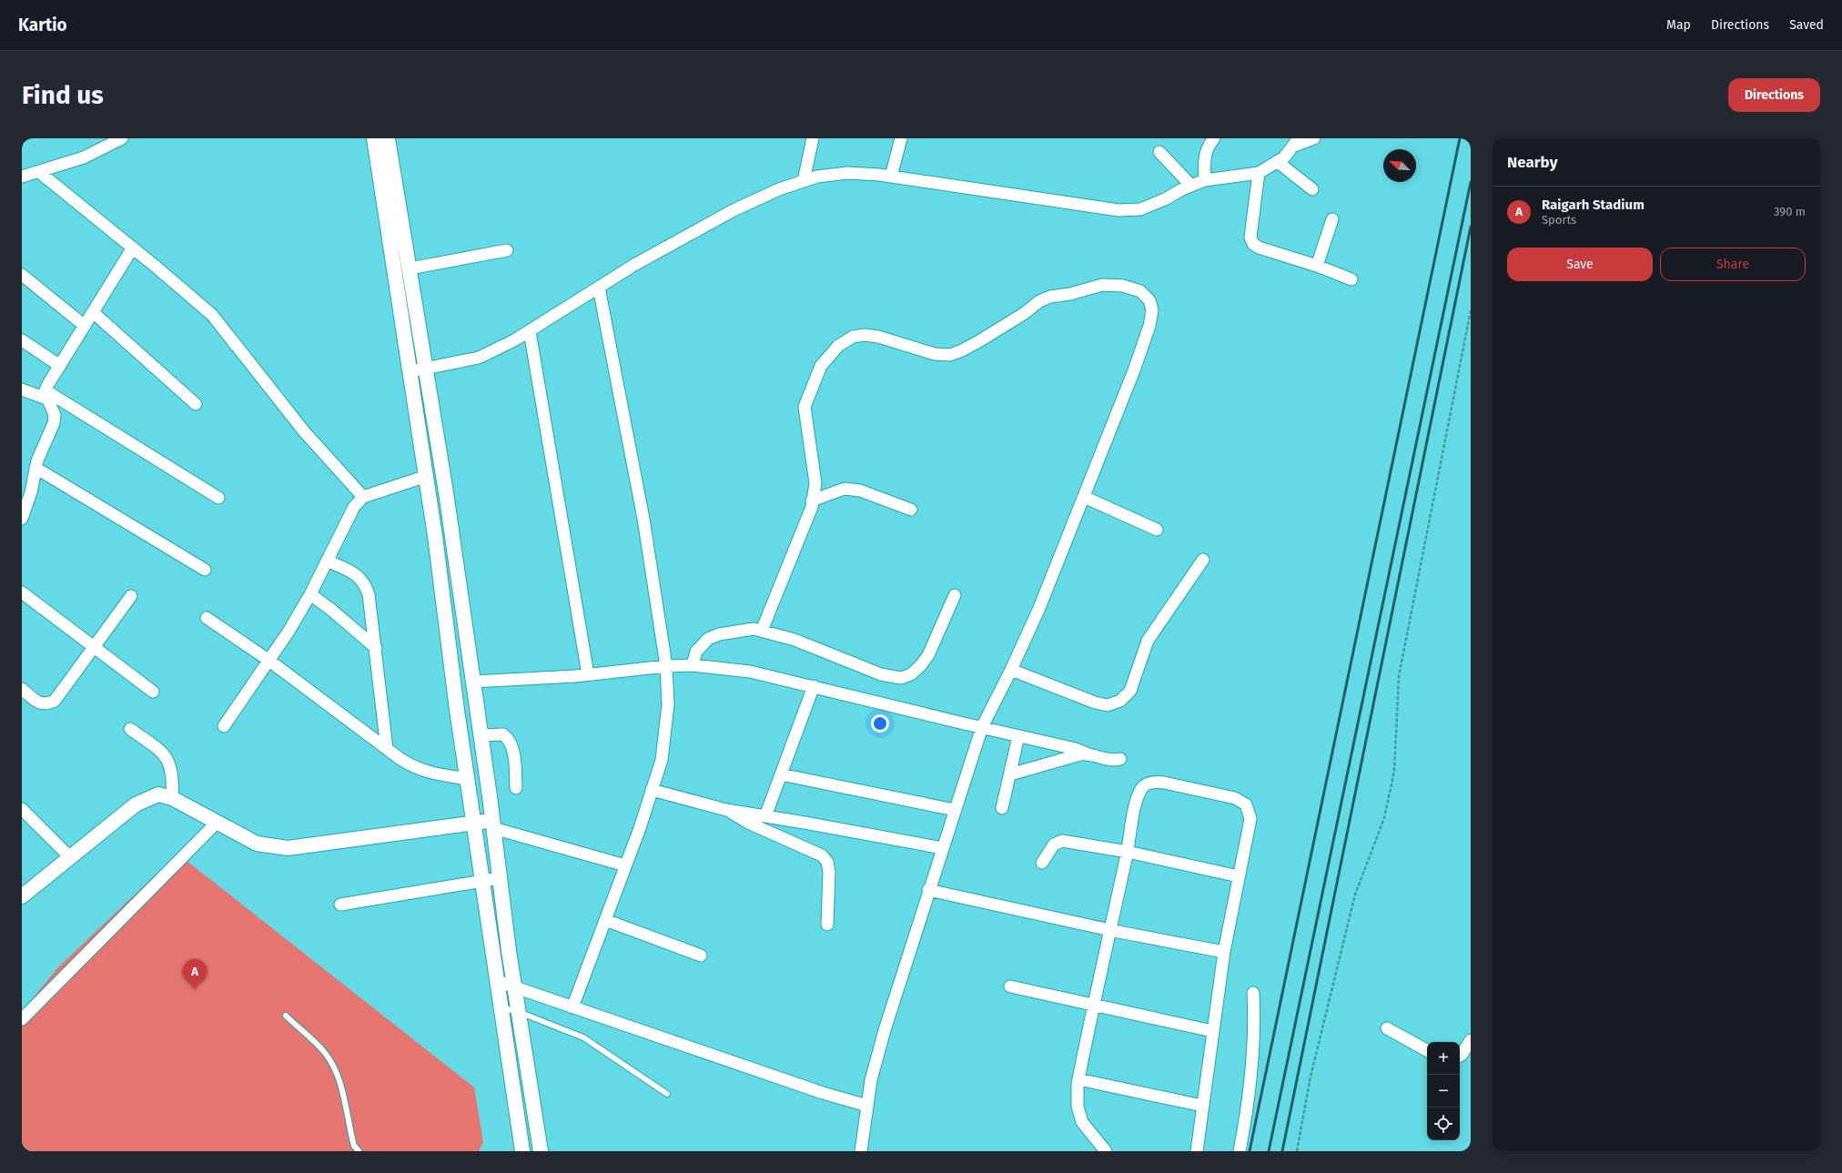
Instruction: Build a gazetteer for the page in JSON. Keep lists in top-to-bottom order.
{
  "north": "top left",
  "page": {
    "header": "Kartio",
    "nav": ["Map", "Directions", "Saved"],
    "buttons": [
      "Directions",
      ["Save", "Share"]
    ],
    "title": "Find us",
    "heading": "Nearby",
    "list": [
      {
        "mark": "A",
        "name": "Raigarh Stadium",
        "note": "Sports",
        "value": "390 m"
      }
    ],
    "pins": "A",
    "map_buttons": ["+", "−"]
  }
}
